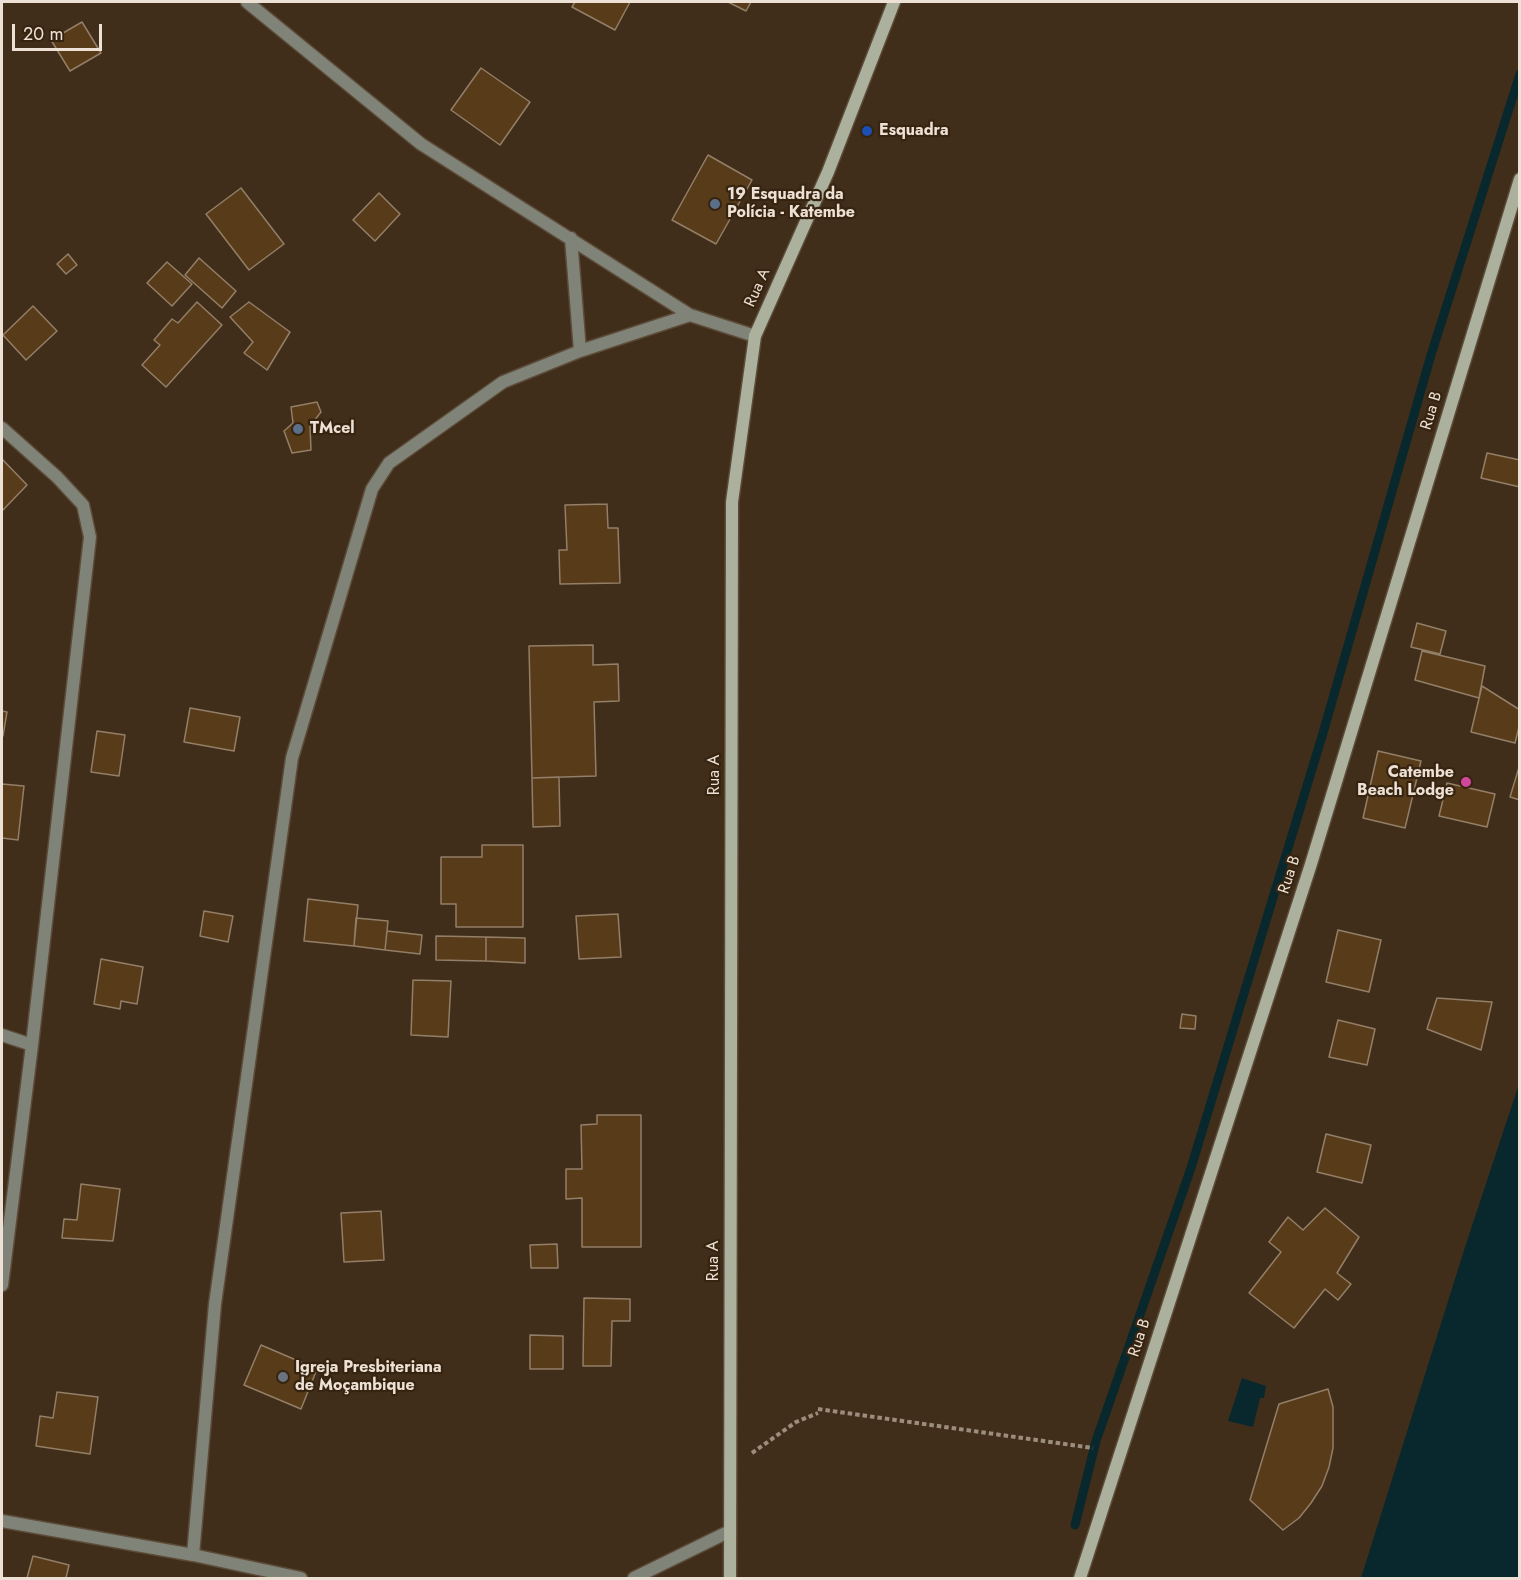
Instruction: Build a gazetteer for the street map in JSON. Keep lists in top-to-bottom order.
{
  "streets": {
    "main road": ["Rua A", "Rua B"]
  },
  "places": [
    "Esquadra",
    "19 Esquadra da Polícia - Katembe",
    "TMcel",
    "Catembe Beach Lodge",
    "Igreja Presbiteriana de Moçambique"
  ],
  "scale_bar": "20 m"
}
